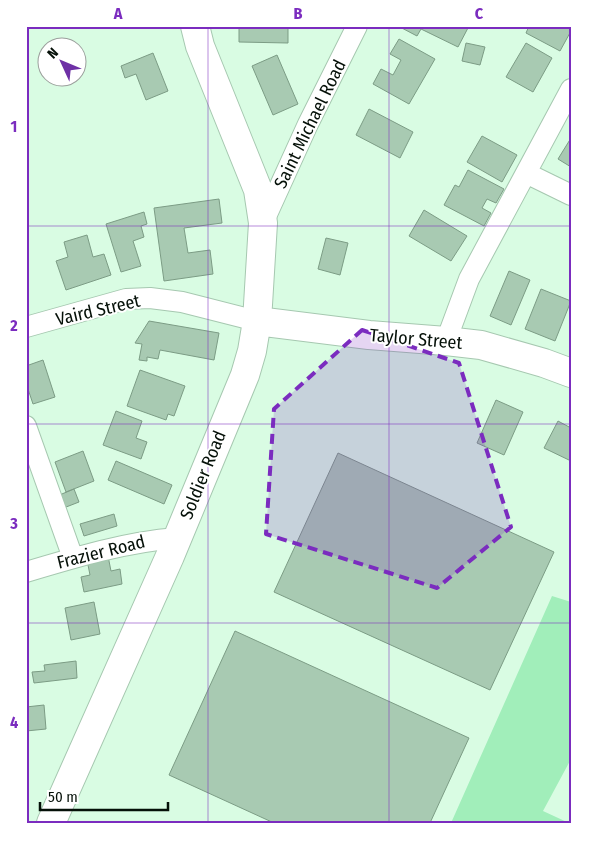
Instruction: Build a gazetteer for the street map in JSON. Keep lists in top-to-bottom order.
{
  "streets": {
    "main road": ["Taylor Street", "Soldier Road"],
    "street": ["Saint Michael Road", "Vaird Street", "Frazier Road"]
  },
  "crossings": [
    ["Saint Michael Road", "Soldier Road"],
    ["Vaird Street", "Taylor Street"],
    ["Vaird Street", "Soldier Road"],
    ["Taylor Street", "Soldier Road"],
    ["Soldier Road", "Frazier Road"]
  ],
  "scale_bar": "50 m",
  "north": "top left",
  "grid": {
    "columns": ["A", "B", "C"],
    "rows": [
      "1",
      "2",
      "3",
      "4"
    ]
  }
}
